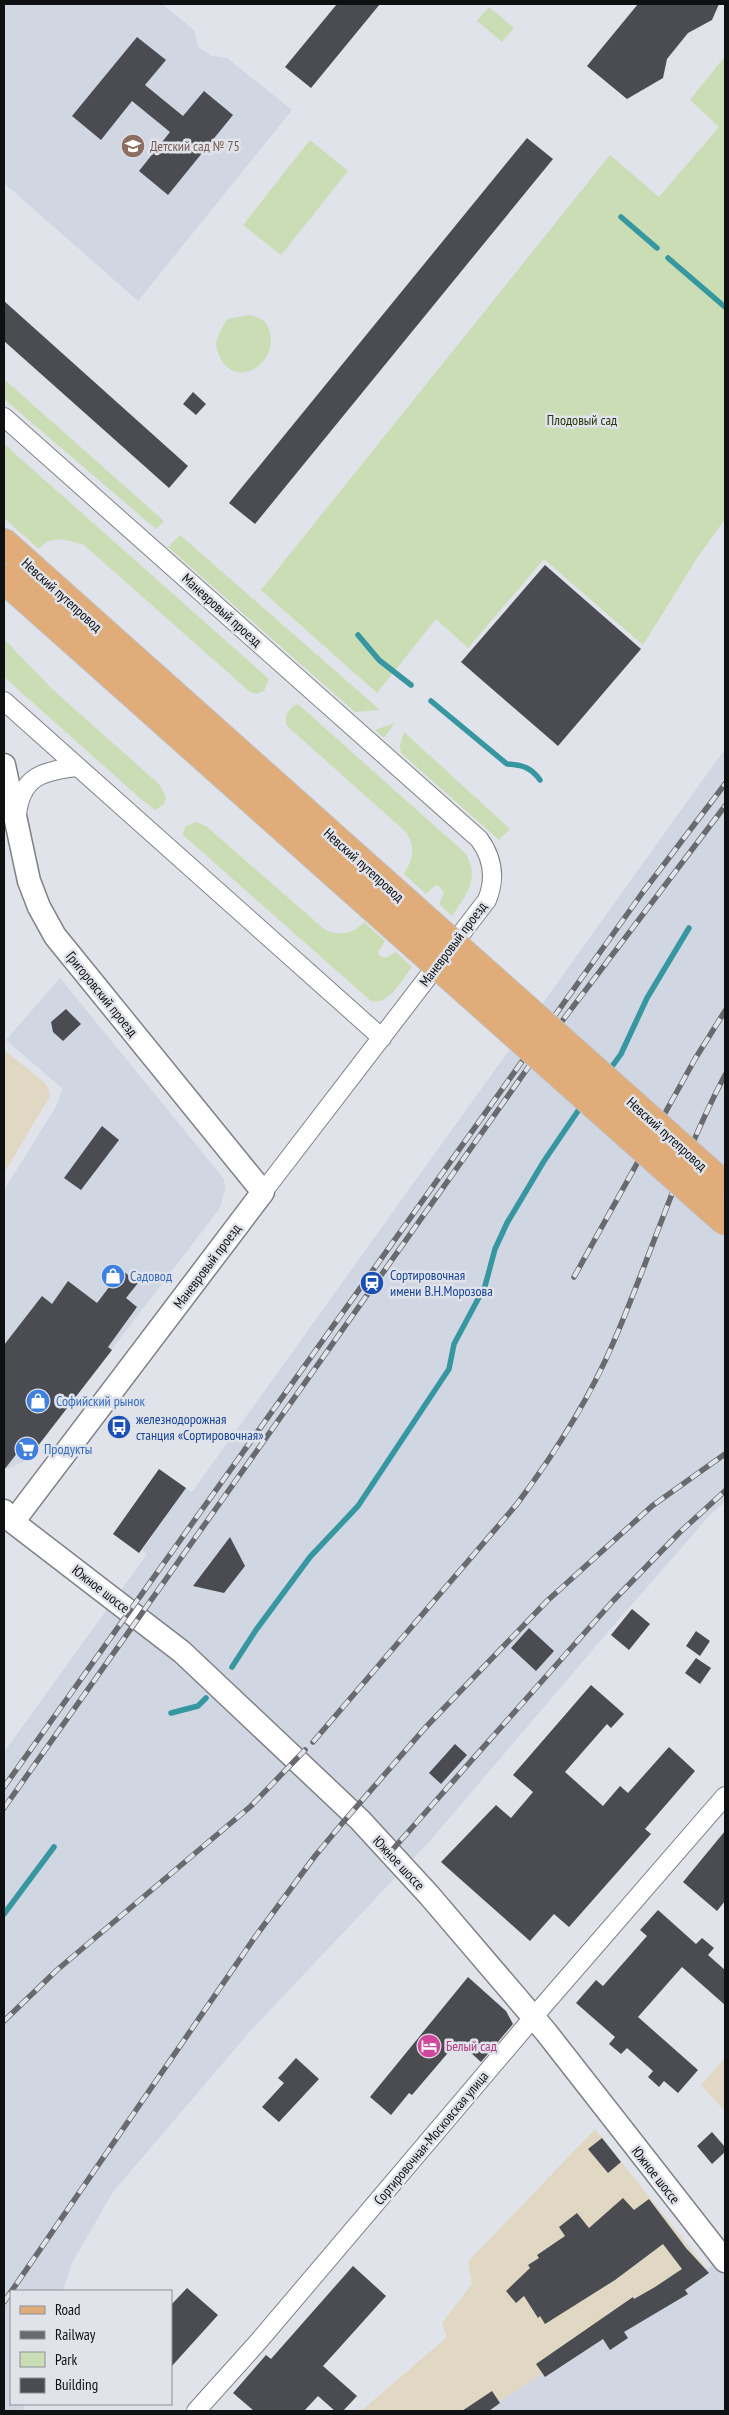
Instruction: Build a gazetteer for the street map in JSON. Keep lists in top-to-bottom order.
{
  "streets": {
    "main road": ["Невский путепровод"],
    "street": [
      "Маневровый проезд",
      "Григоровский проезд",
      "Южное шоссе",
      "Сортировочная-Московская улица"
    ]
  },
  "crossings": [
    ["Маневровый проезд", "Григоровский проезд"],
    ["Маневровый проезд", "Южное шоссе"],
    ["Южное шоссе", "Сортировочная-Московская улица"]
  ],
  "parks": ["Плодовый сад"],
  "places": {
    "school or university": ["Детский сад № 75"],
    "shop": ["Садовод", "Софийский рынок"],
    "station": ["Сортировочная имени В.Н.Морозова"],
    "bus stop": ["железнодорожная станция «Сортировочная»"],
    "supermarket": ["Продукты"],
    "hotel": ["Белый сад"]
  },
  "legend": [
    "Road",
    "Railway",
    "Park",
    "Building"
  ]
}
